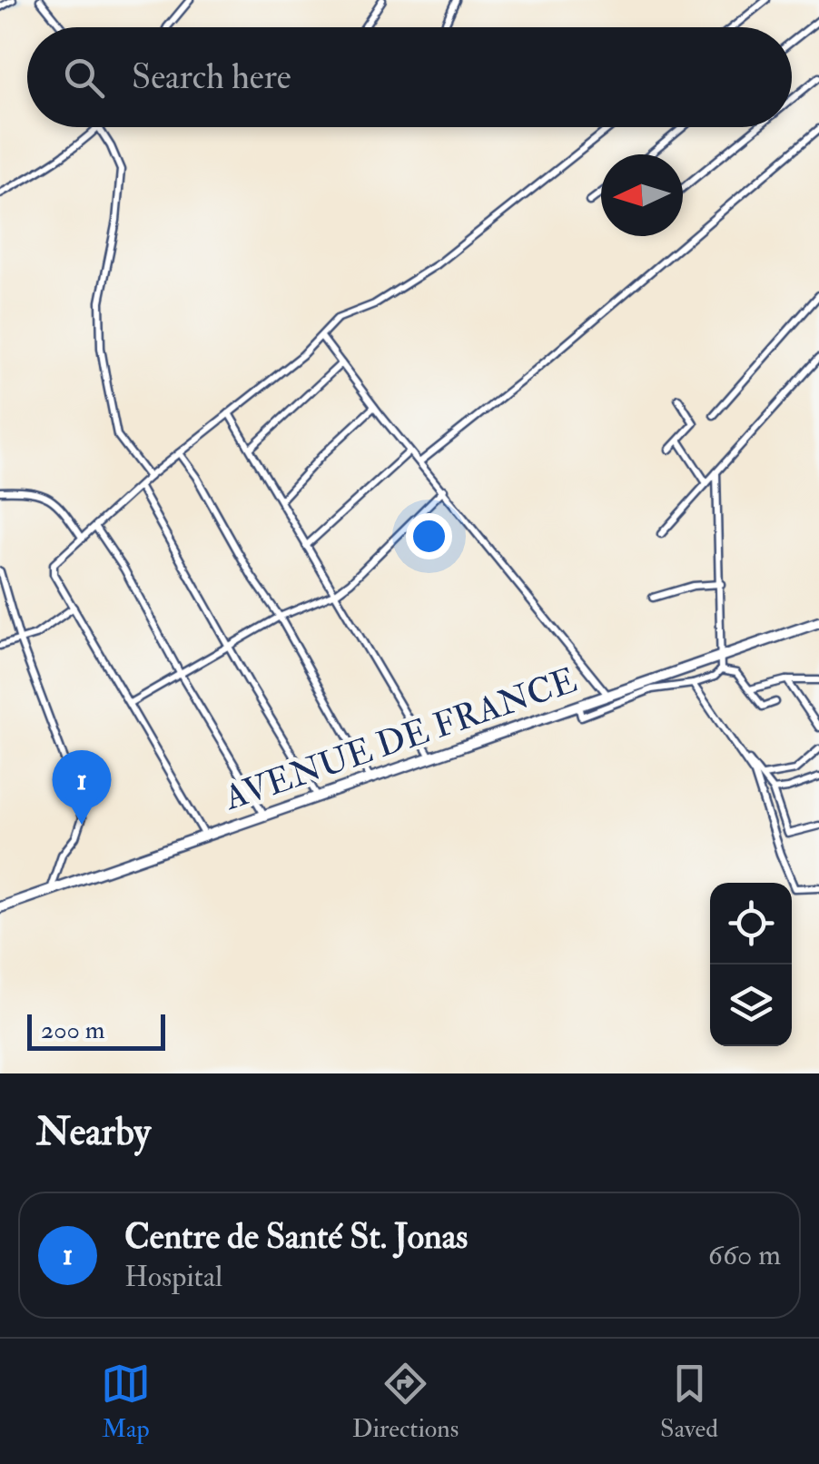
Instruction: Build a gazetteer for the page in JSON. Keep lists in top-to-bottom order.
{
  "streets": {
    "main road": ["AVENUE DE FRANCE"]
  },
  "scale_bar": "200 m",
  "north": "left",
  "page": {
    "search": "Search here",
    "pins": "1",
    "scale": "200 m",
    "heading": "Nearby",
    "list": [
      {
        "mark": "1",
        "name": "Centre de Santé St. Jonas",
        "note": "Hospital",
        "value": "660 m"
      }
    ],
    "nav": ["Map", "Directions", "Saved"]
  }
}
